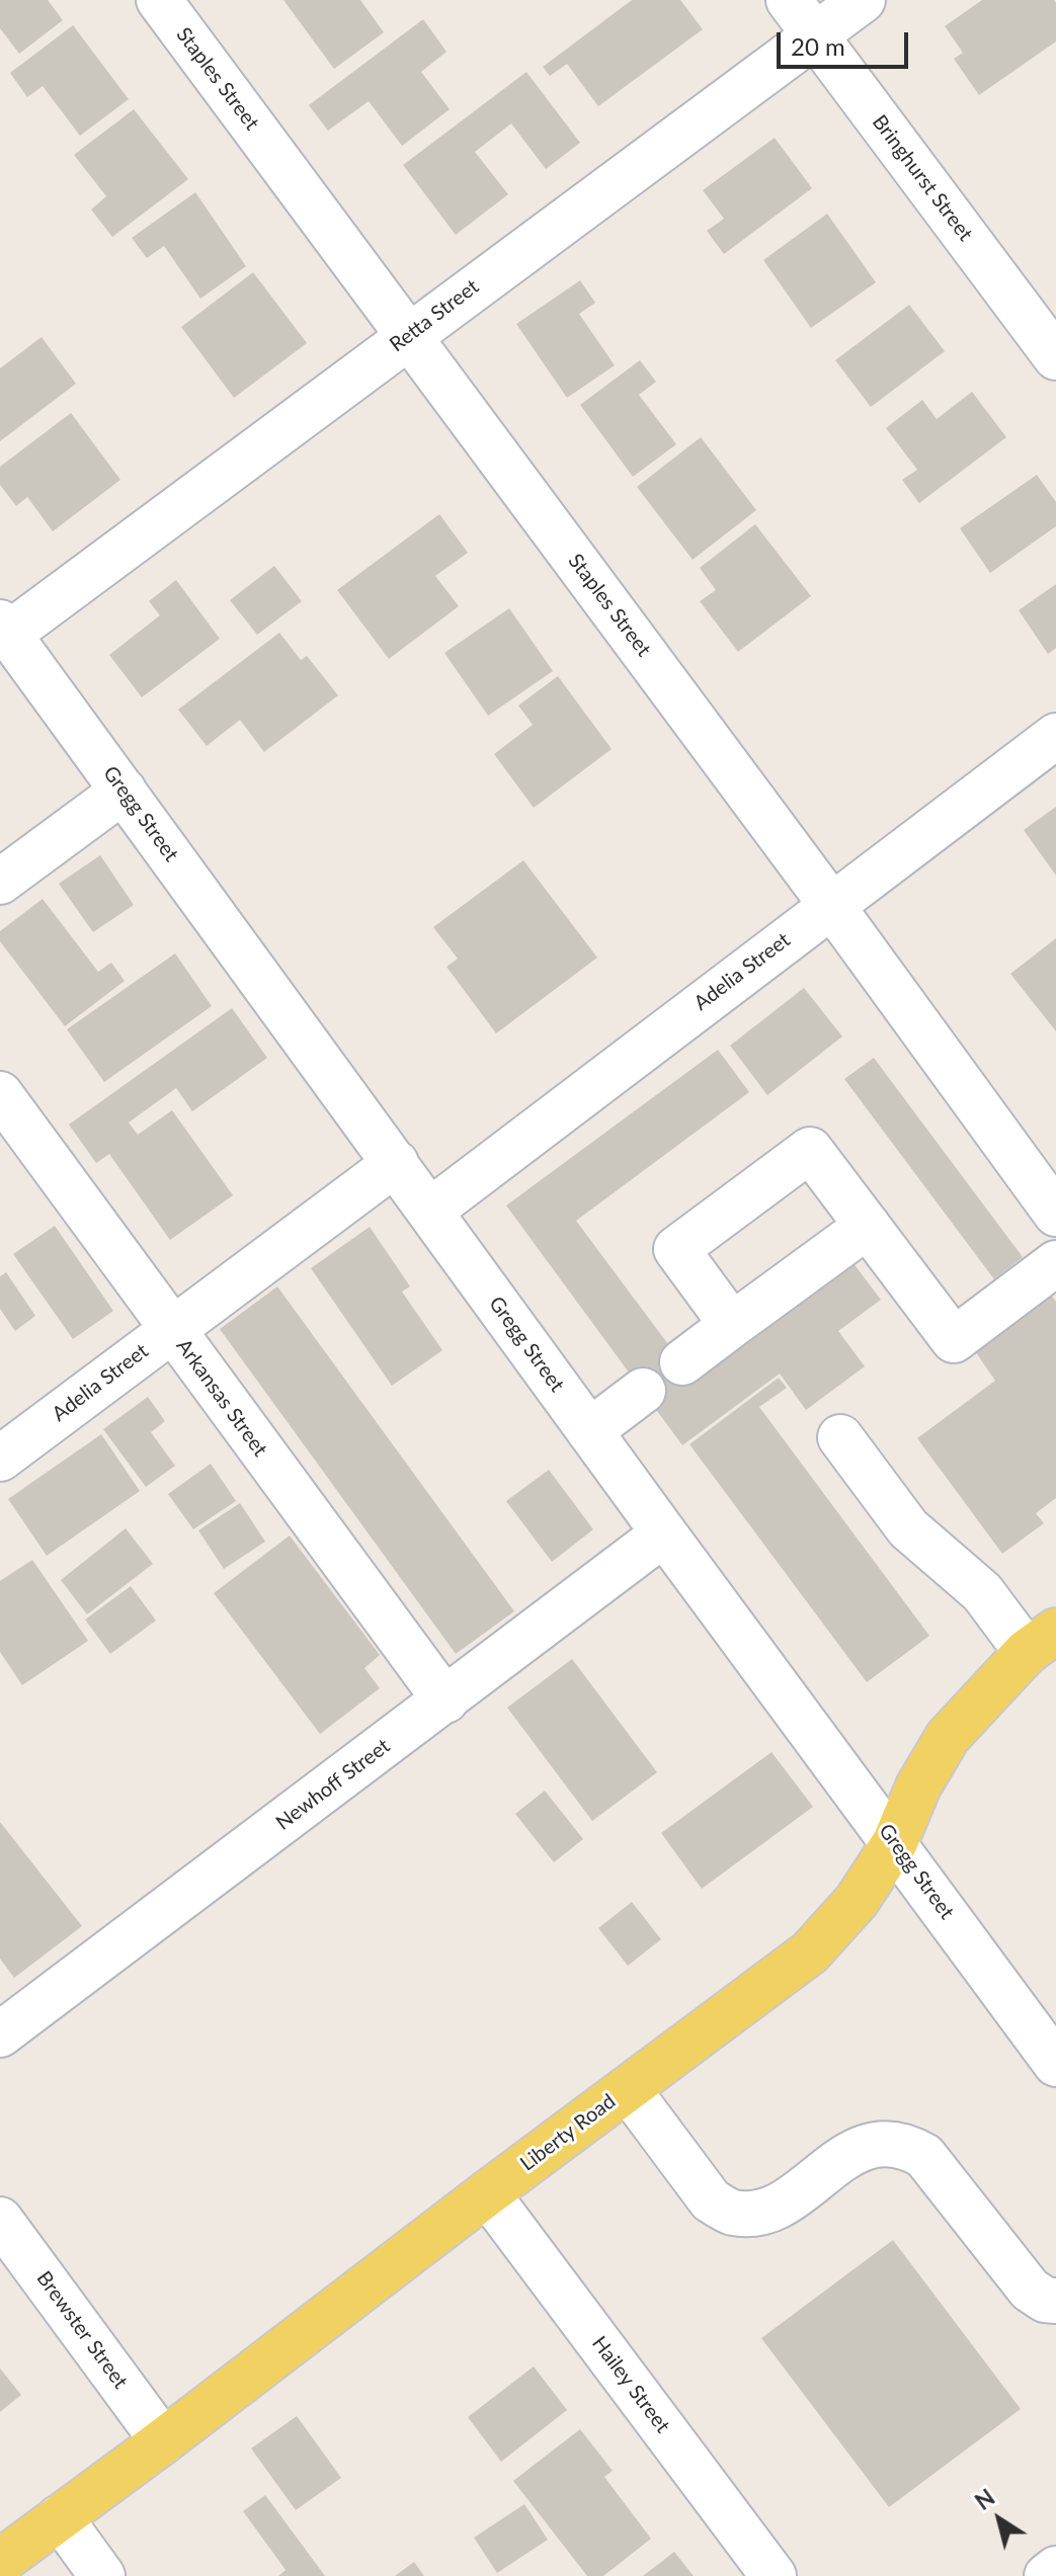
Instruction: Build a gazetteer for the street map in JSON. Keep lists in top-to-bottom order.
{
  "streets": {
    "main road": ["Liberty Road"],
    "street": [
      "Staples Street",
      "Bringhurst Street",
      "Retta Street",
      "Gregg Street",
      "Adelia Street",
      "Arkansas Street",
      "Newhoff Street",
      "Brewster Street",
      "Hailey Street"
    ]
  },
  "crossings": [
    ["Staples Street", "Retta Street"],
    ["Staples Street", "Adelia Street"],
    ["Bringhurst Street", "Retta Street"],
    ["Retta Street", "Gregg Street"],
    ["Gregg Street", "Adelia Street"],
    ["Gregg Street", "Newhoff Street"],
    ["Gregg Street", "Liberty Road"],
    ["Adelia Street", "Arkansas Street"],
    ["Arkansas Street", "Newhoff Street"],
    ["Liberty Road", "Brewster Street"],
    ["Liberty Road", "Hailey Street"]
  ],
  "scale_bar": "20 m",
  "north": "top left"
}
